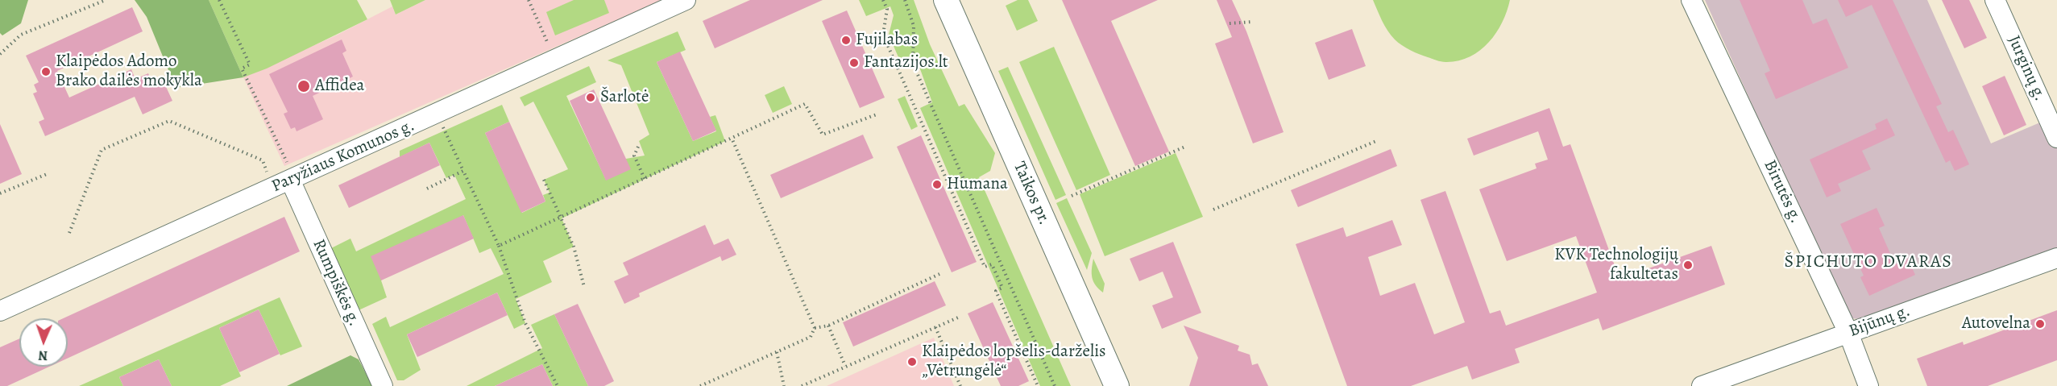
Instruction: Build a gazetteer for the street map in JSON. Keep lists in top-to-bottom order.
{
  "streets": {
    "main road": ["Taikos pr."],
    "street": [
      "Jurginų g.",
      "Paryžiaus Komunos g.",
      "Birutės g.",
      "Rumpiškės g.",
      "Bijūnų g."
    ]
  },
  "crossings": [
    ["Paryžiaus Komunos g.", "Rumpiškės g."],
    ["Birutės g.", "Bijūnų g."]
  ],
  "districts": ["ŠPICHUTO DVARAS"],
  "places": [
    "Fujilabas",
    "Fantazijos.lt",
    "Klaipėdos Adomo Brako dailės mokykla",
    "Affidea",
    "Šarlotė",
    "Humana",
    "KVK Technologijų fakultetas",
    "Autovelna",
    "Klaipėdos lopšelis-darželis „Vėtrungėlė“"
  ],
  "north": "bottom"
}
